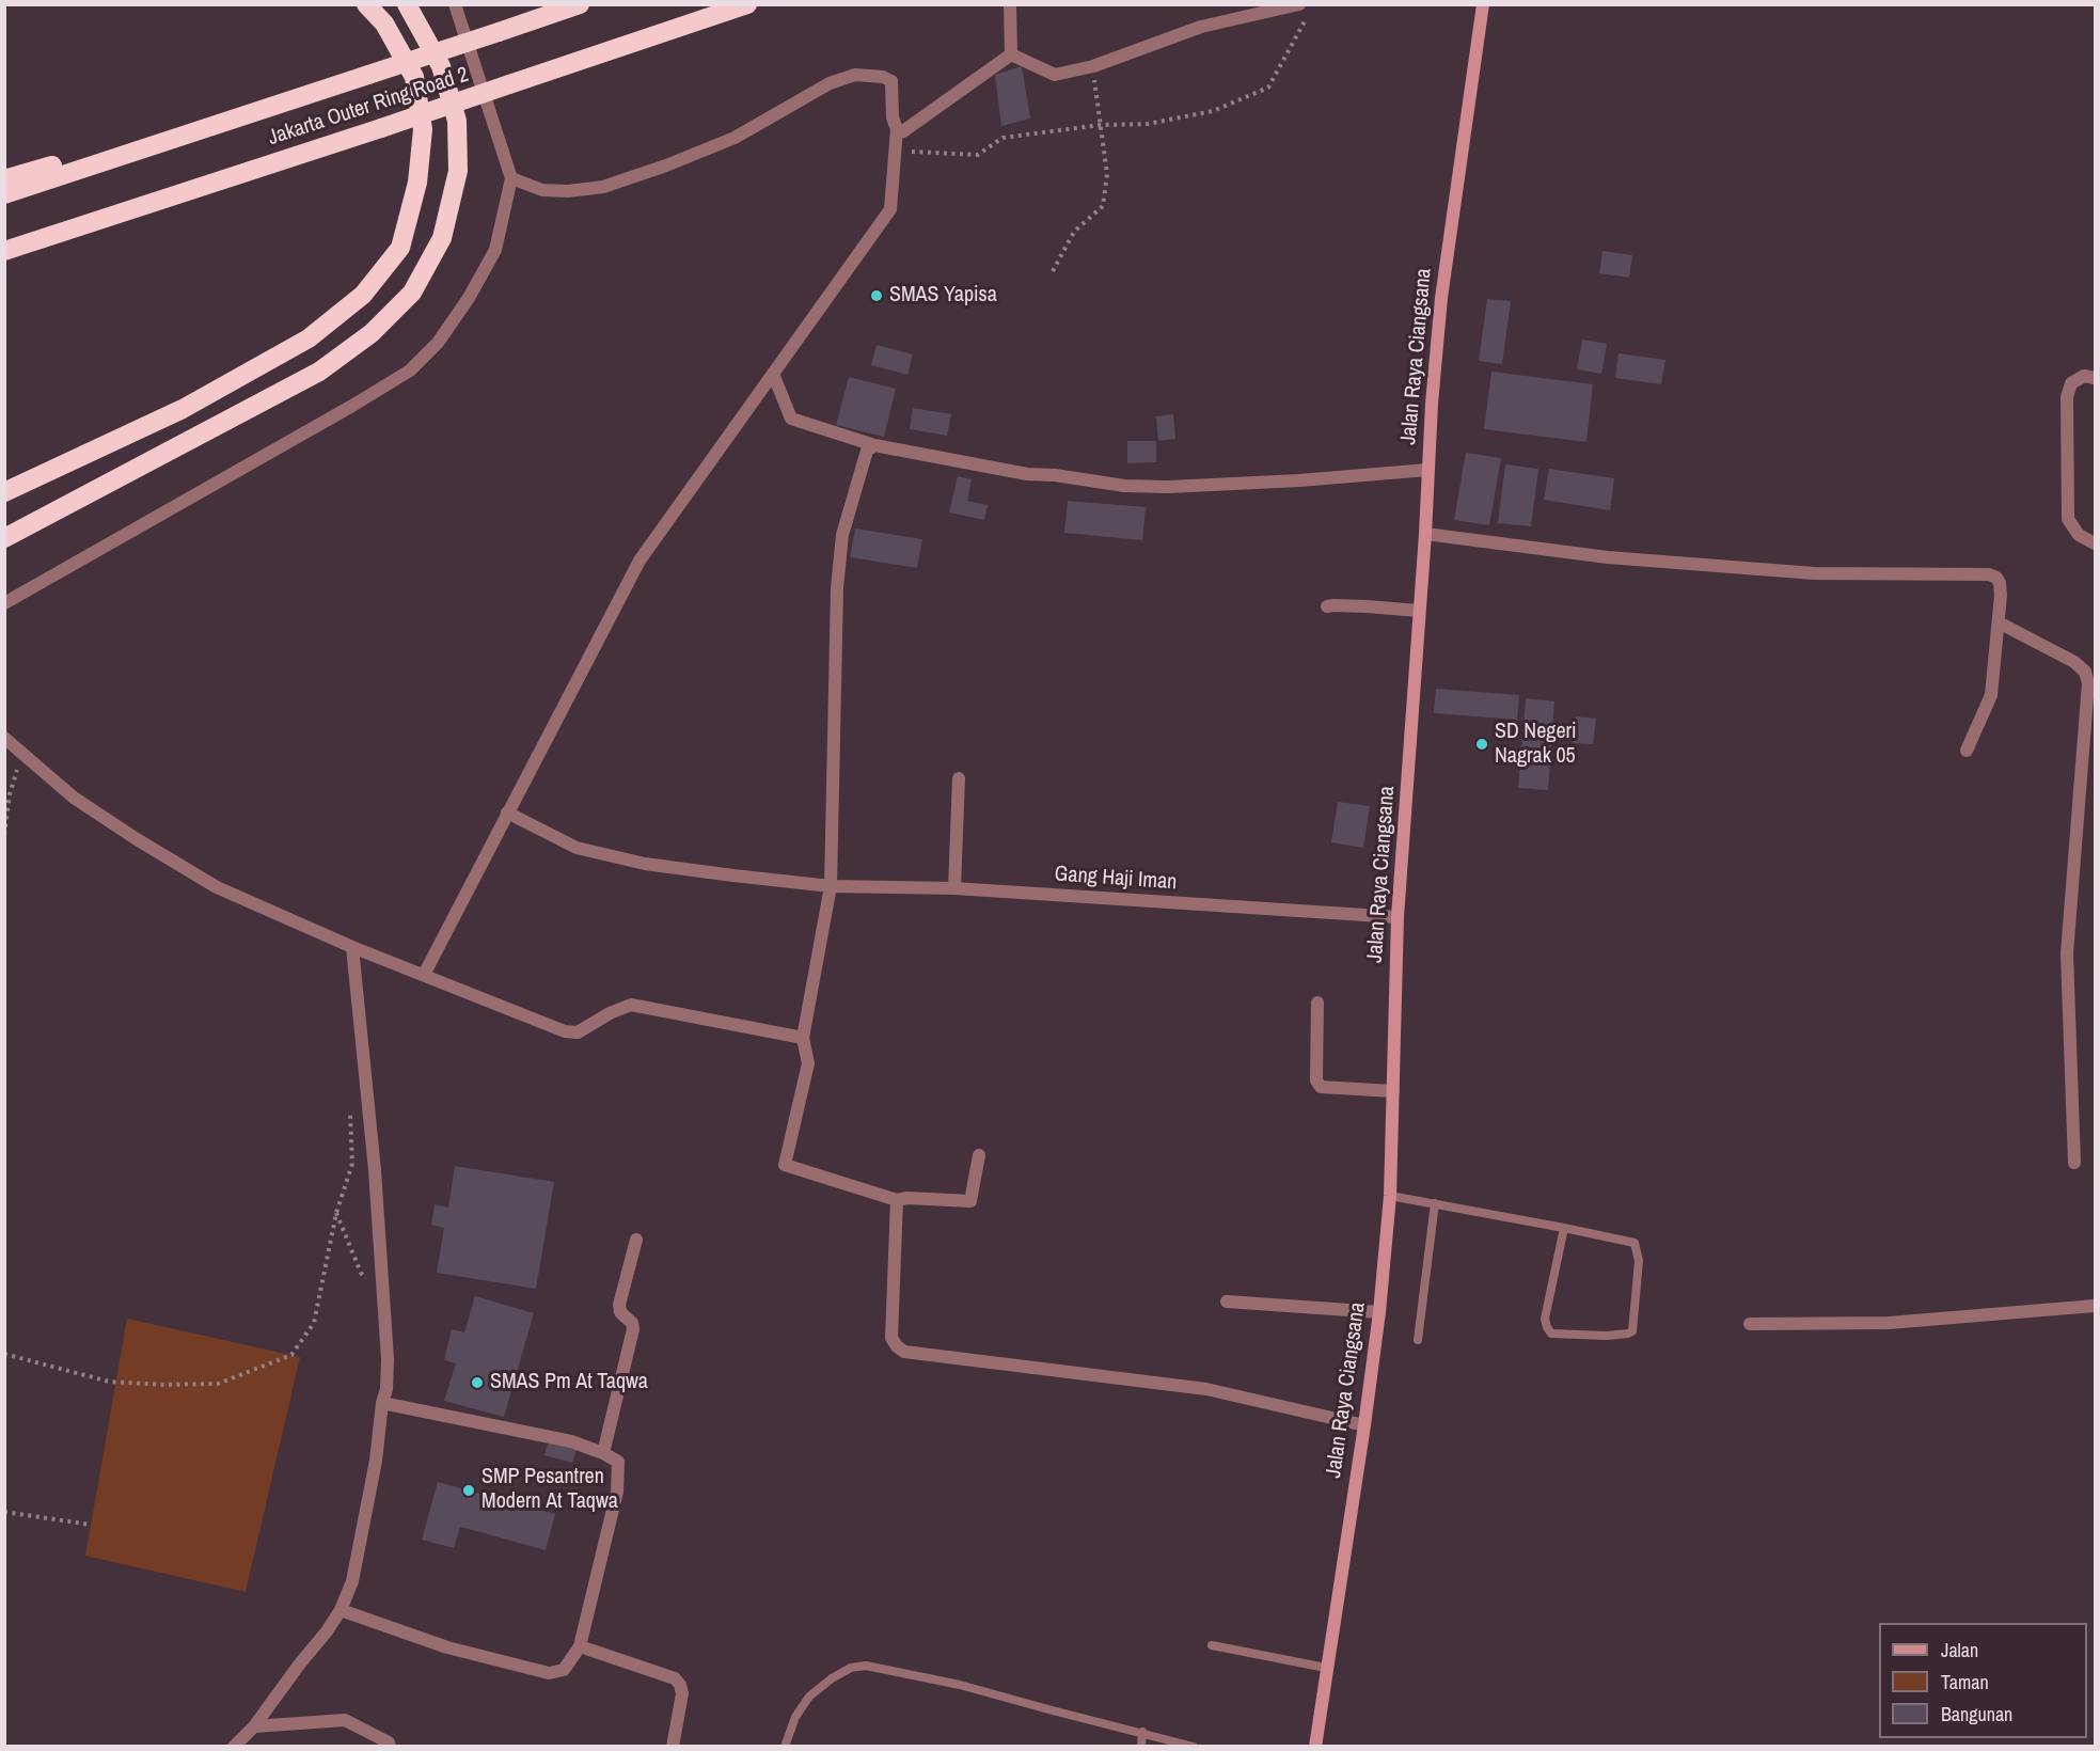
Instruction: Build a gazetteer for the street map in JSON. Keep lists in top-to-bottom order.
{
  "streets": {
    "highway": ["Jakarta Outer Ring Road 2"],
    "main road": ["Jalan Raya Ciangsana"],
    "street": ["Gang Haji Iman"]
  },
  "crossings": [
    ["Jalan Raya Ciangsana", "Gang Haji Iman"]
  ],
  "places": [
    "SMAS Yapisa",
    "SD Negeri Nagrak 05",
    "SMAS Pm At Taqwa",
    "SMP Pesantren Modern At Taqwa"
  ],
  "legend": ["Jalan", "Taman", "Bangunan"]
}
